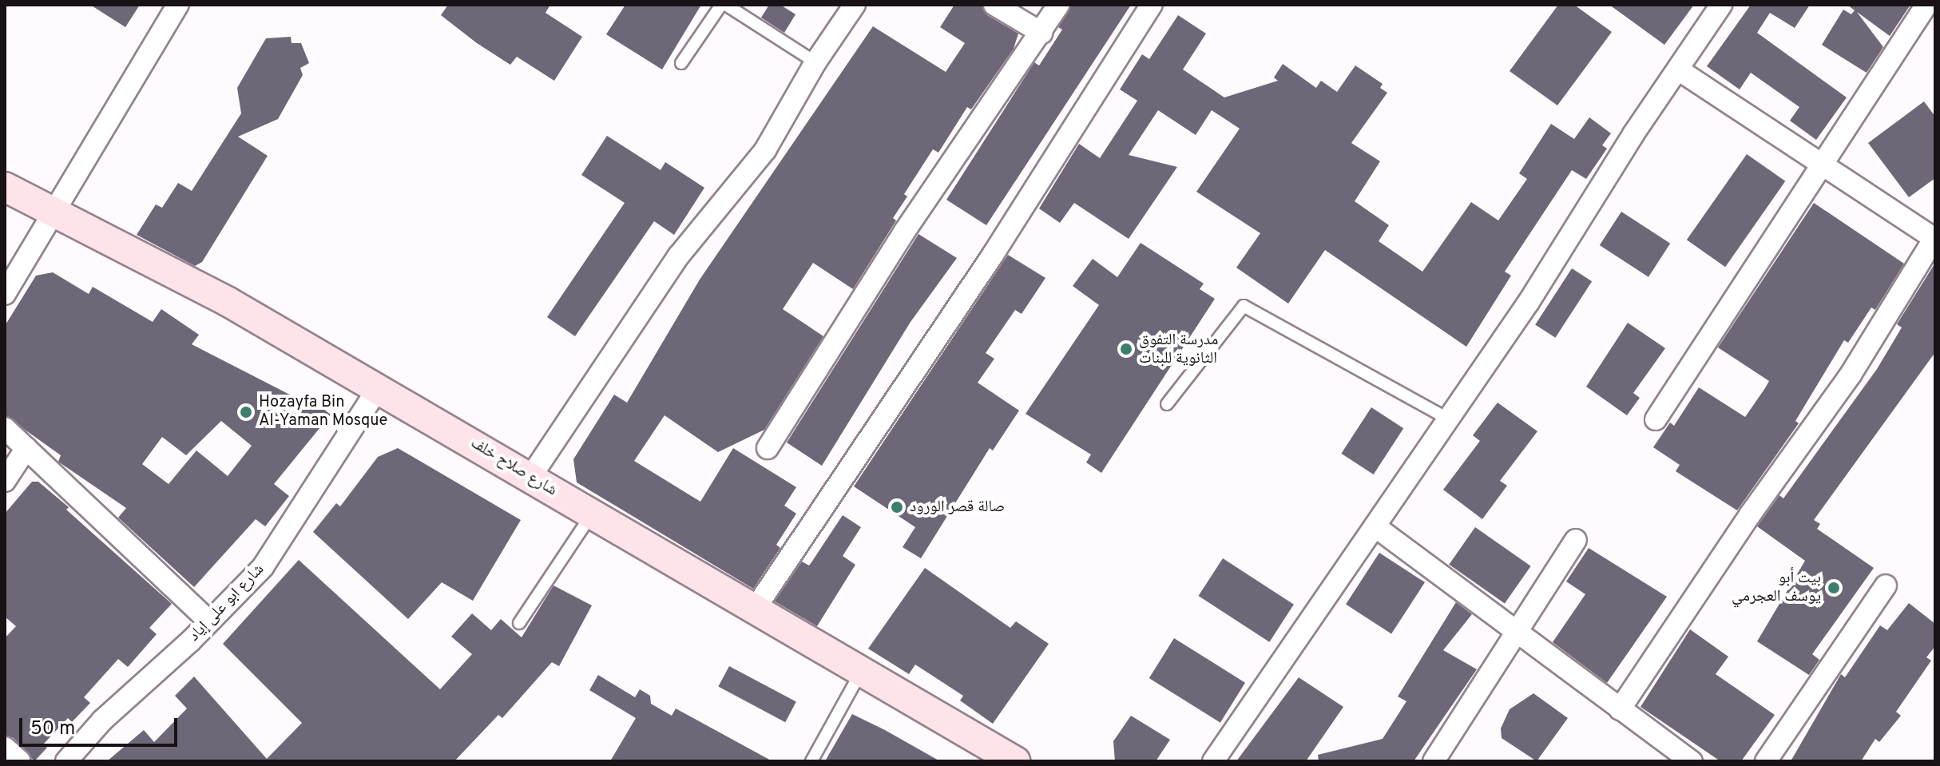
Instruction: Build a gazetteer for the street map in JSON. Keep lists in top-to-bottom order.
{
  "streets": {
    "main road": ["شارع صلاح خلف"],
    "street": ["شارع ابو على إياد"]
  },
  "crossings": [
    ["شارع صلاح خلف", "شارع ابو على إياد"]
  ],
  "places": [
    "مدرسة التفوق الثانوية للبنات",
    "Hozayfa Bin Al-Yaman Mosque",
    "صالة قصر الورود",
    "بيت أبو يوسف العجرمي"
  ],
  "scale_bar": "50 m"
}
